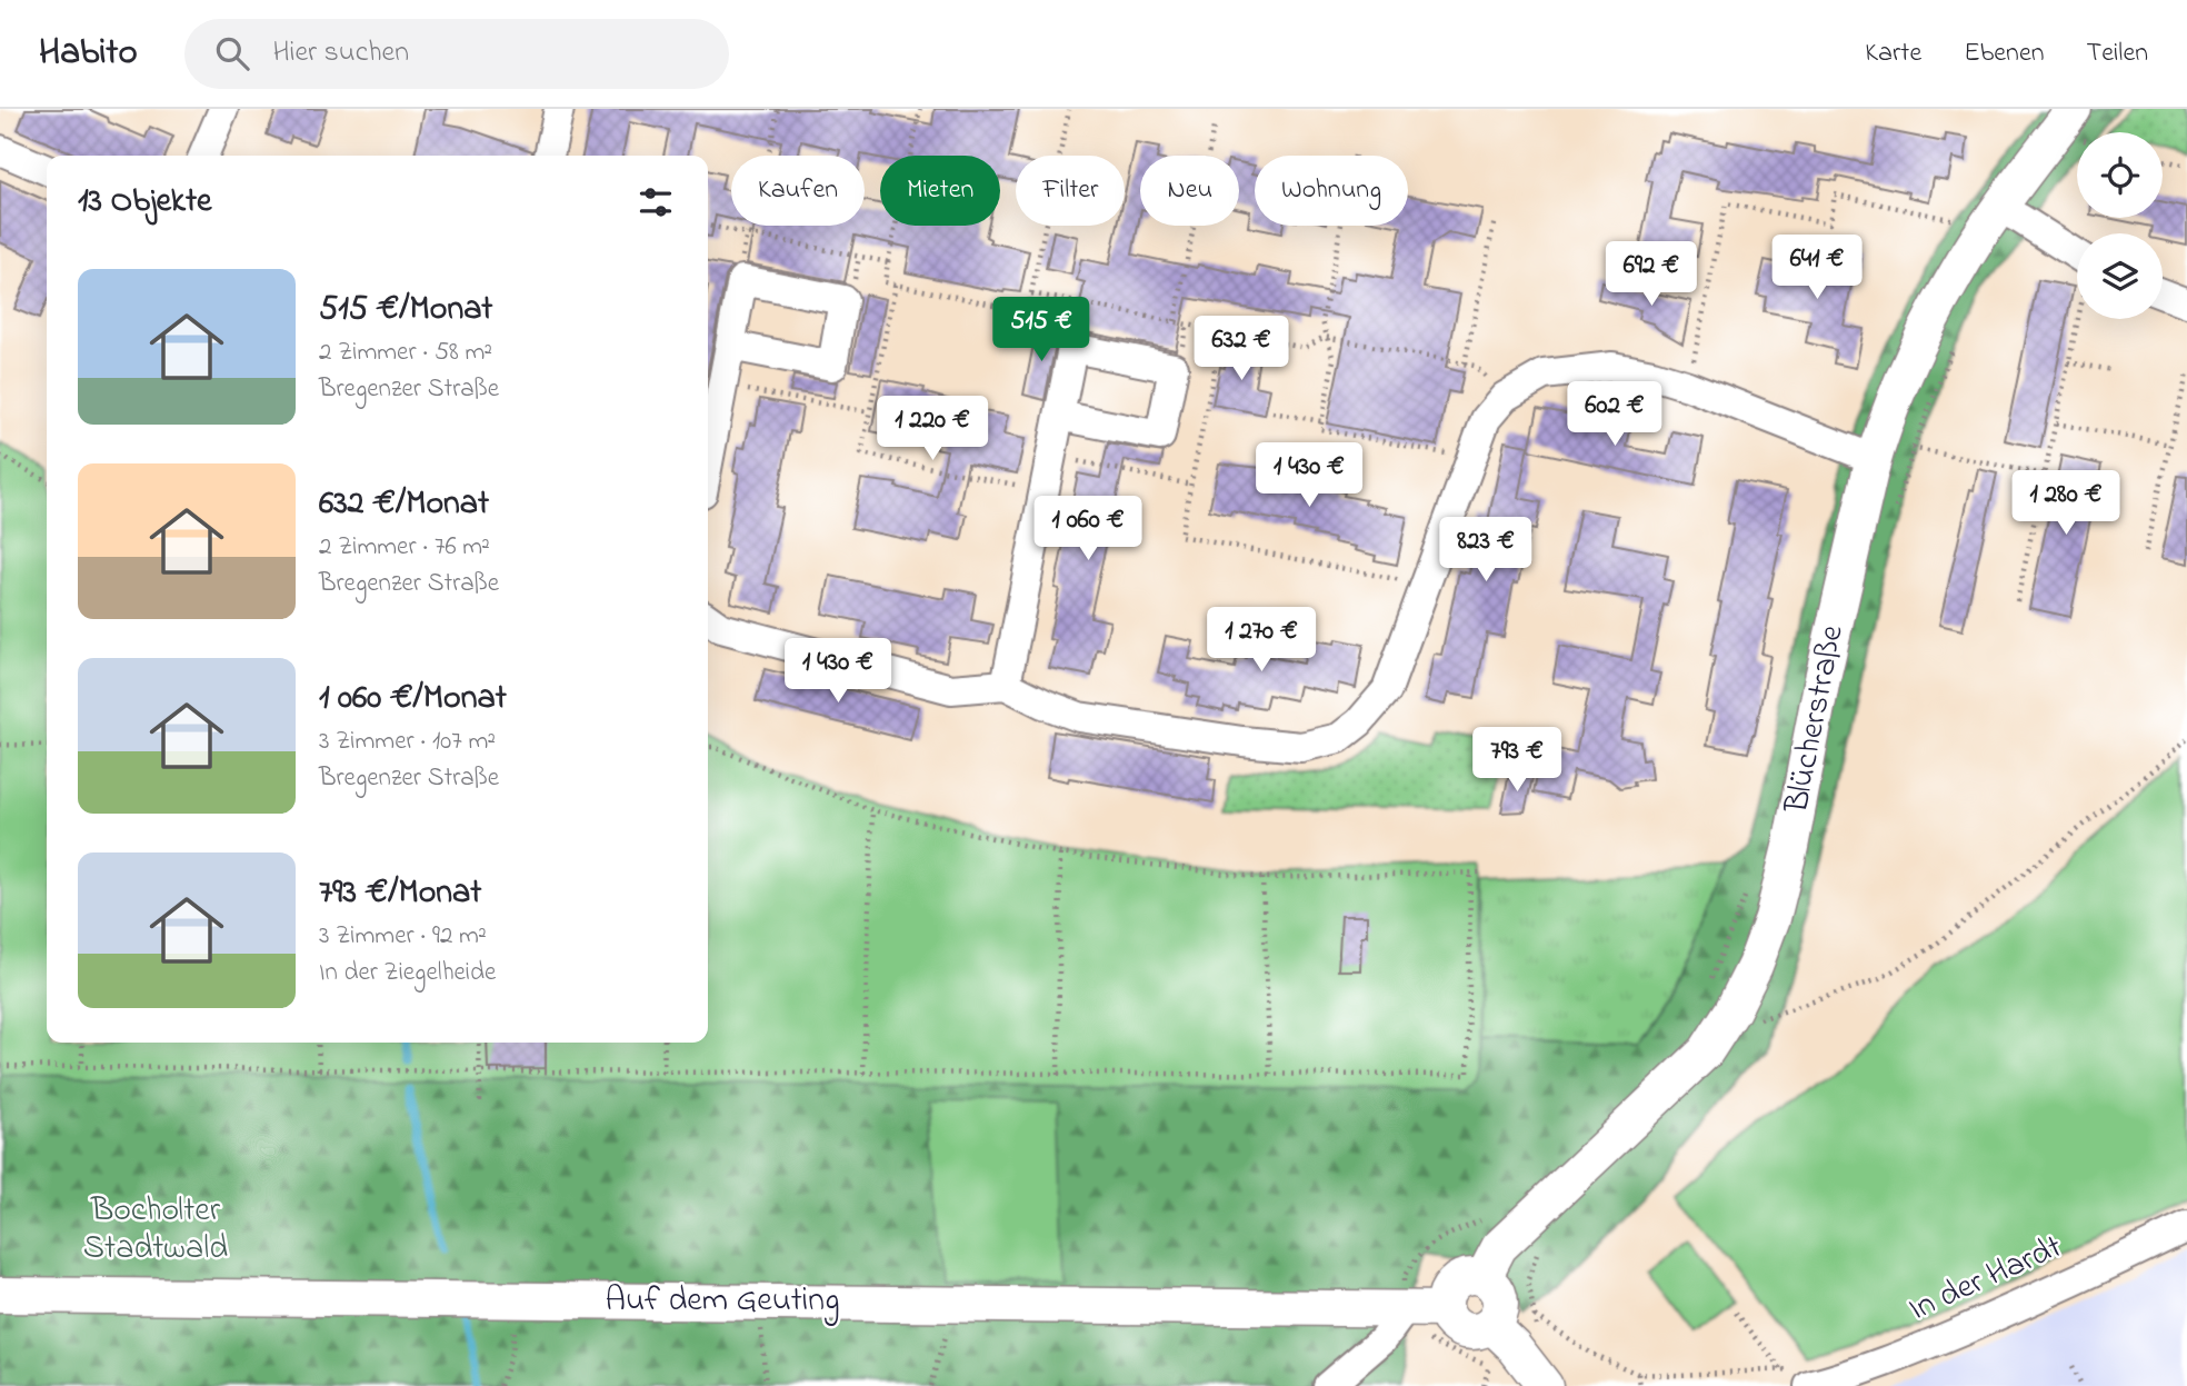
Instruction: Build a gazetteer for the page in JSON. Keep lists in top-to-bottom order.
{
  "streets": {
    "street": ["Blücherstraße", "In der Hardt", "Auf dem Geuting"]
  },
  "crossings": [
    ["Blücherstraße", "Auf dem Geuting"]
  ],
  "parks": ["Bocholter Stadtwald"],
  "page": {
    "header": "Habito",
    "search": "Hier suchen",
    "nav": ["Karte", "Ebenen", "Teilen"],
    "chip": [
      "Kaufen",
      "Mieten",
      "Filter",
      "Neu",
      "Wohnung"
    ],
    "heading": "13 Objekte",
    "price": [
      "641 €",
      "692 €",
      "515 €",
      "632 €",
      "602 €",
      "1 220 €",
      "1 430 €",
      "1 280 €",
      "1 060 €",
      "823 €",
      "1 270 €",
      "1 430 €",
      "793 €"
    ],
    "list": [
      {
        "name": "515 €/Monat",
        "note": "2 Zimmer · 58 m² · Bregenzer Straße"
      },
      {
        "name": "632 €/Monat",
        "note": "2 Zimmer · 76 m² · Bregenzer Straße"
      },
      {
        "name": "1 060 €/Monat",
        "note": "3 Zimmer · 107 m² · Bregenzer Straße"
      },
      {
        "name": "793 €/Monat",
        "note": "3 Zimmer · 92 m² · In der Ziegelheide"
      }
    ]
  }
}
